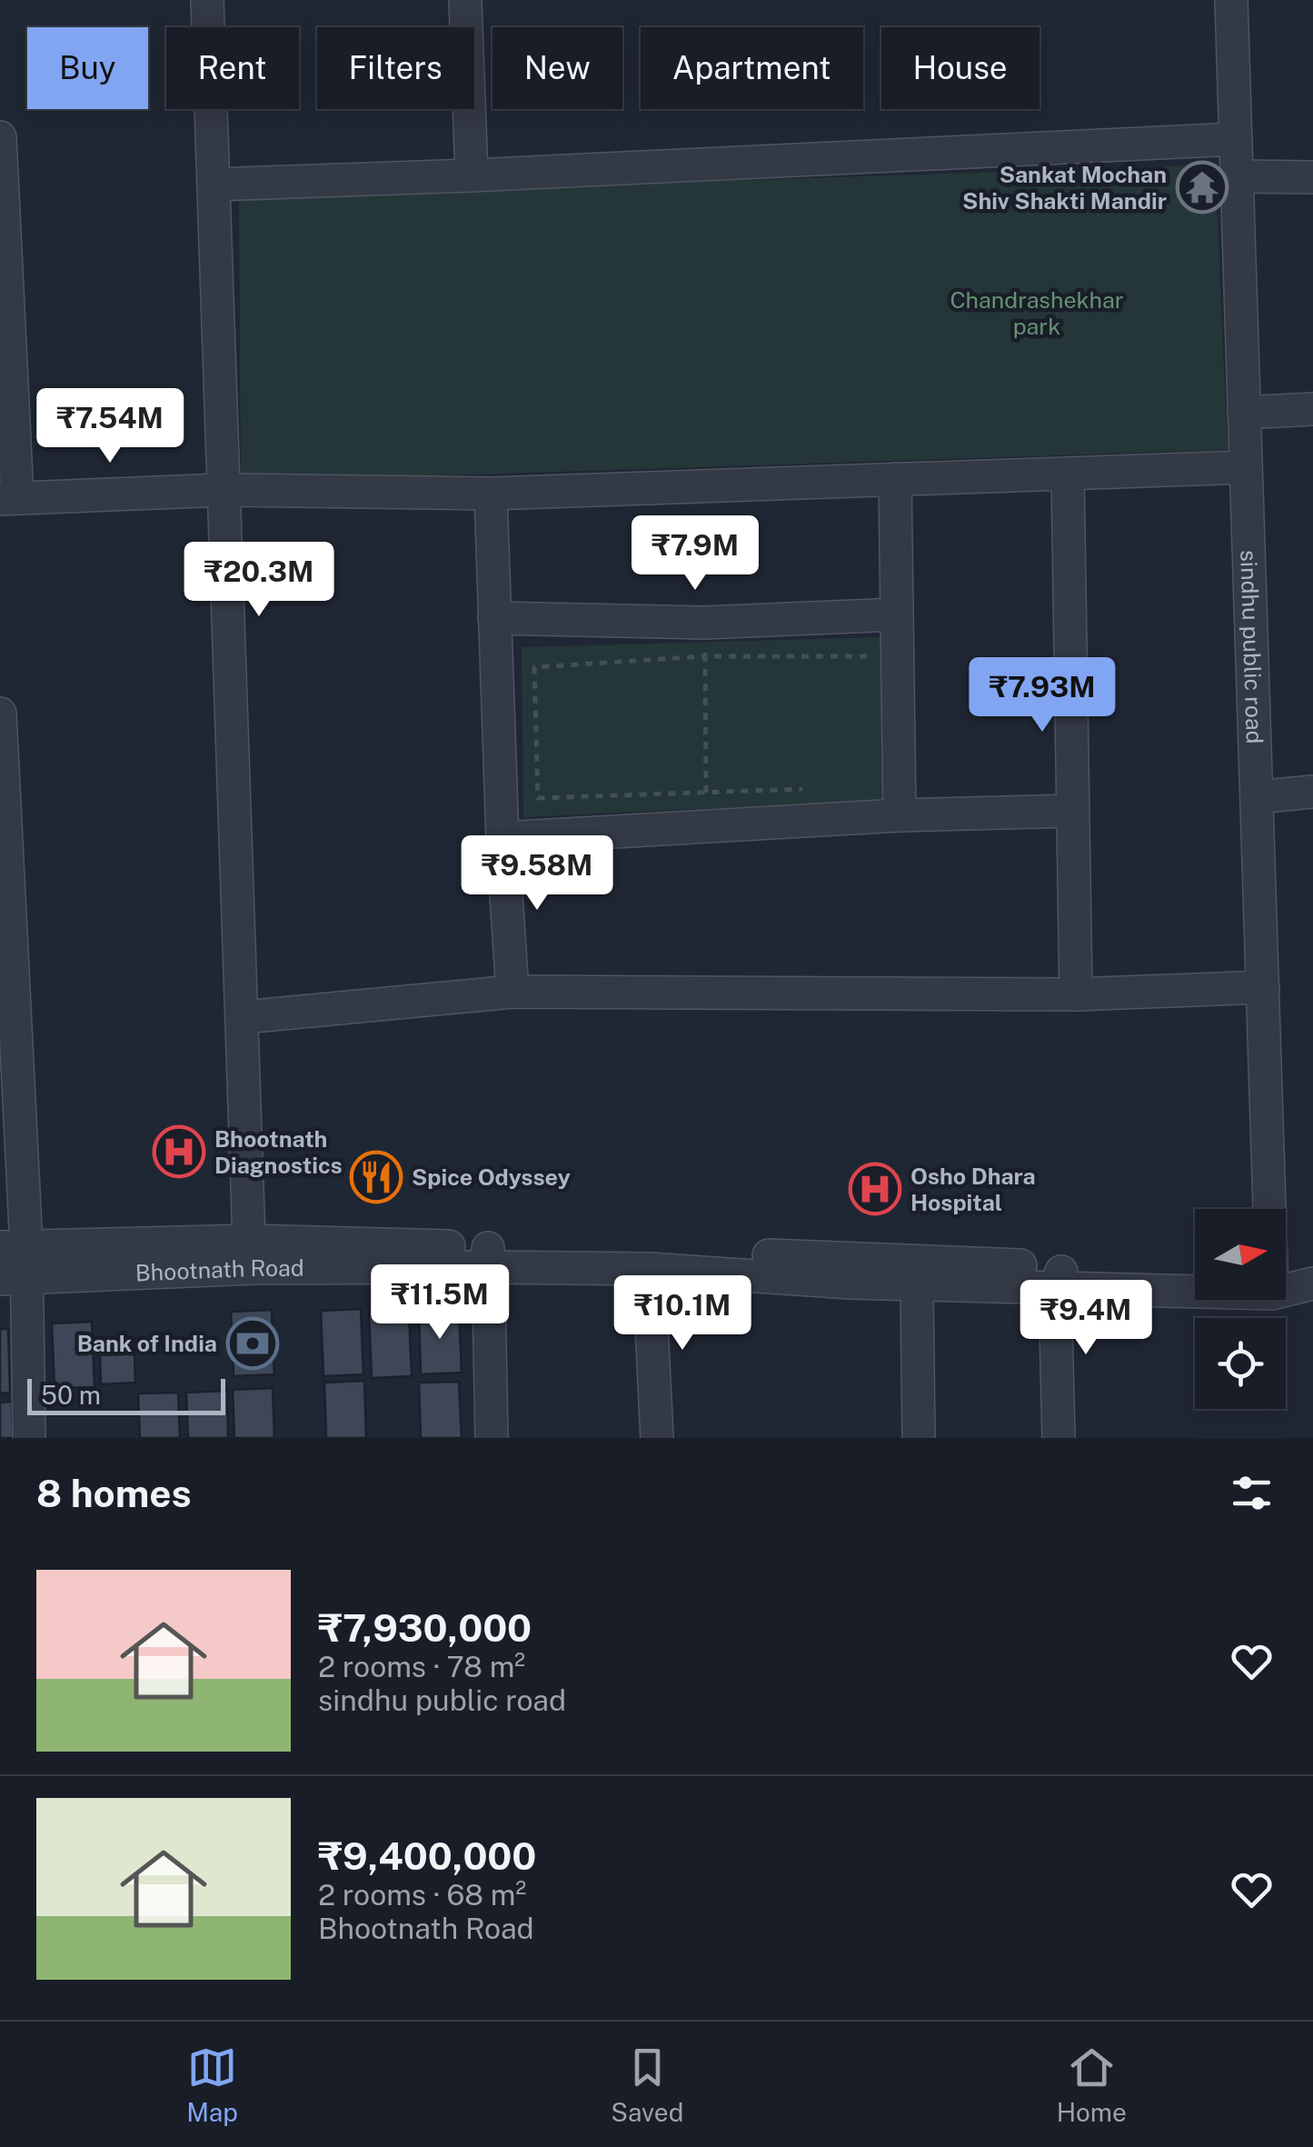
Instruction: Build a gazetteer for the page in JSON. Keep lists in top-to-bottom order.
{
  "streets": {
    "street": ["sindhu public road", "Bhootnath Road"]
  },
  "parks": ["Chandrashekhar park"],
  "places": {
    "temple": ["Sankat Mochan Shiv Shakti Mandir"],
    "hospital": ["Bhootnath Diagnostics", "Osho Dhara Hospital"],
    "restaurant": ["Spice Odyssey"],
    "bank": ["Bank of India"]
  },
  "scale_bar": "50 m",
  "north": "right",
  "page": {
    "chip": [
      "Buy",
      "Rent",
      "Filters",
      "New",
      "Apartment",
      "House"
    ],
    "price": [
      "₹7.54M",
      "₹7.9M",
      "₹20.3M",
      "₹7.93M",
      "₹9.58M",
      "₹11.5M",
      "₹10.1M",
      "₹9.4M"
    ],
    "scale": "50 m",
    "heading": "8 homes",
    "list": [
      {
        "name": "₹7,930,000",
        "note": "2 rooms · 78 m² · sindhu public road"
      },
      {
        "name": "₹9,400,000",
        "note": "2 rooms · 68 m² · Bhootnath Road"
      }
    ],
    "tabs": ["Map", "Saved", "Home"]
  }
}
